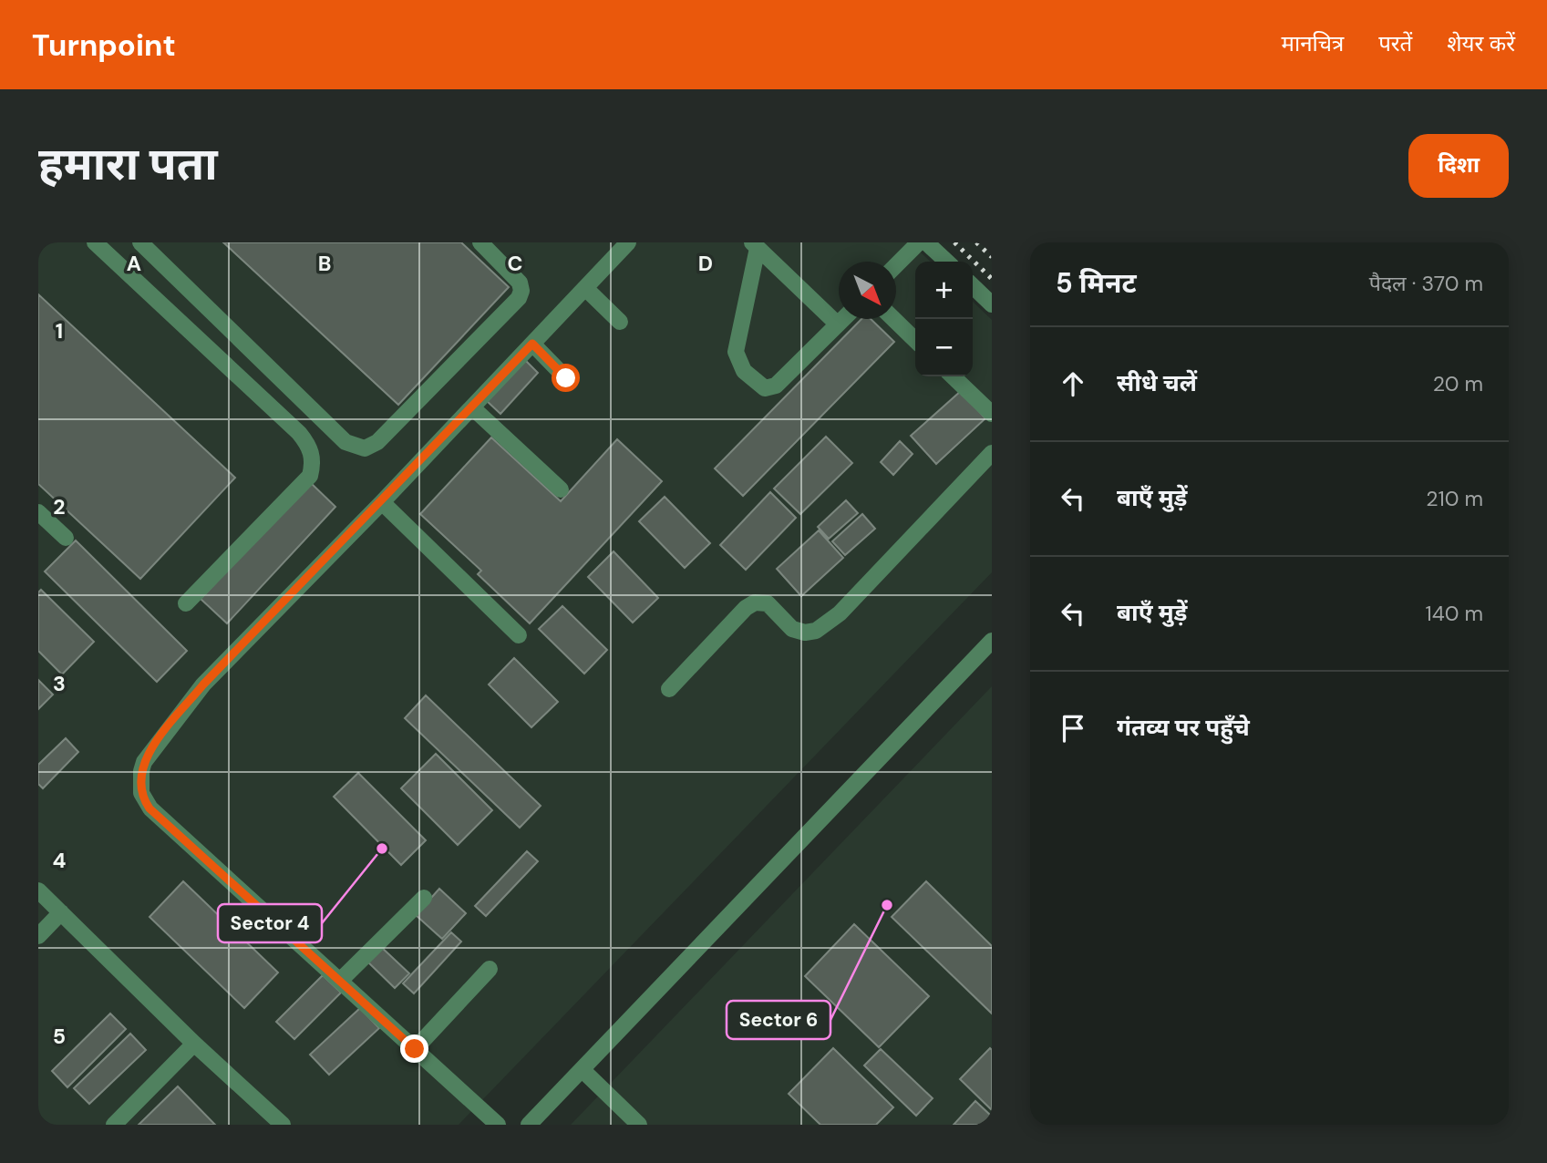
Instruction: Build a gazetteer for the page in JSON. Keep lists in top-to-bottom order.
{
  "places": ["Sector 4", "Sector 6"],
  "north": "bottom right",
  "page": {
    "header": "Turnpoint",
    "nav": ["मानचित्र", "परतें", "शेयर करें"],
    "buttons": "दिशा",
    "title": "हमारा पता",
    "heading": ["5 मिनट", "पैदल · 370 m"],
    "map_buttons": ["+", "−"],
    "list": [
      ["सीधे चलें", "20 m"],
      ["बाएँ मुड़ें", "210 m"],
      ["बाएँ मुड़ें", "140 m"],
      "गंतव्य पर पहुँचे"
    ]
  },
  "grid": {
    "columns": [
      "A",
      "B",
      "C",
      "D"
    ],
    "rows": [
      "1",
      "2",
      "3",
      "4",
      "5"
    ]
  }
}
